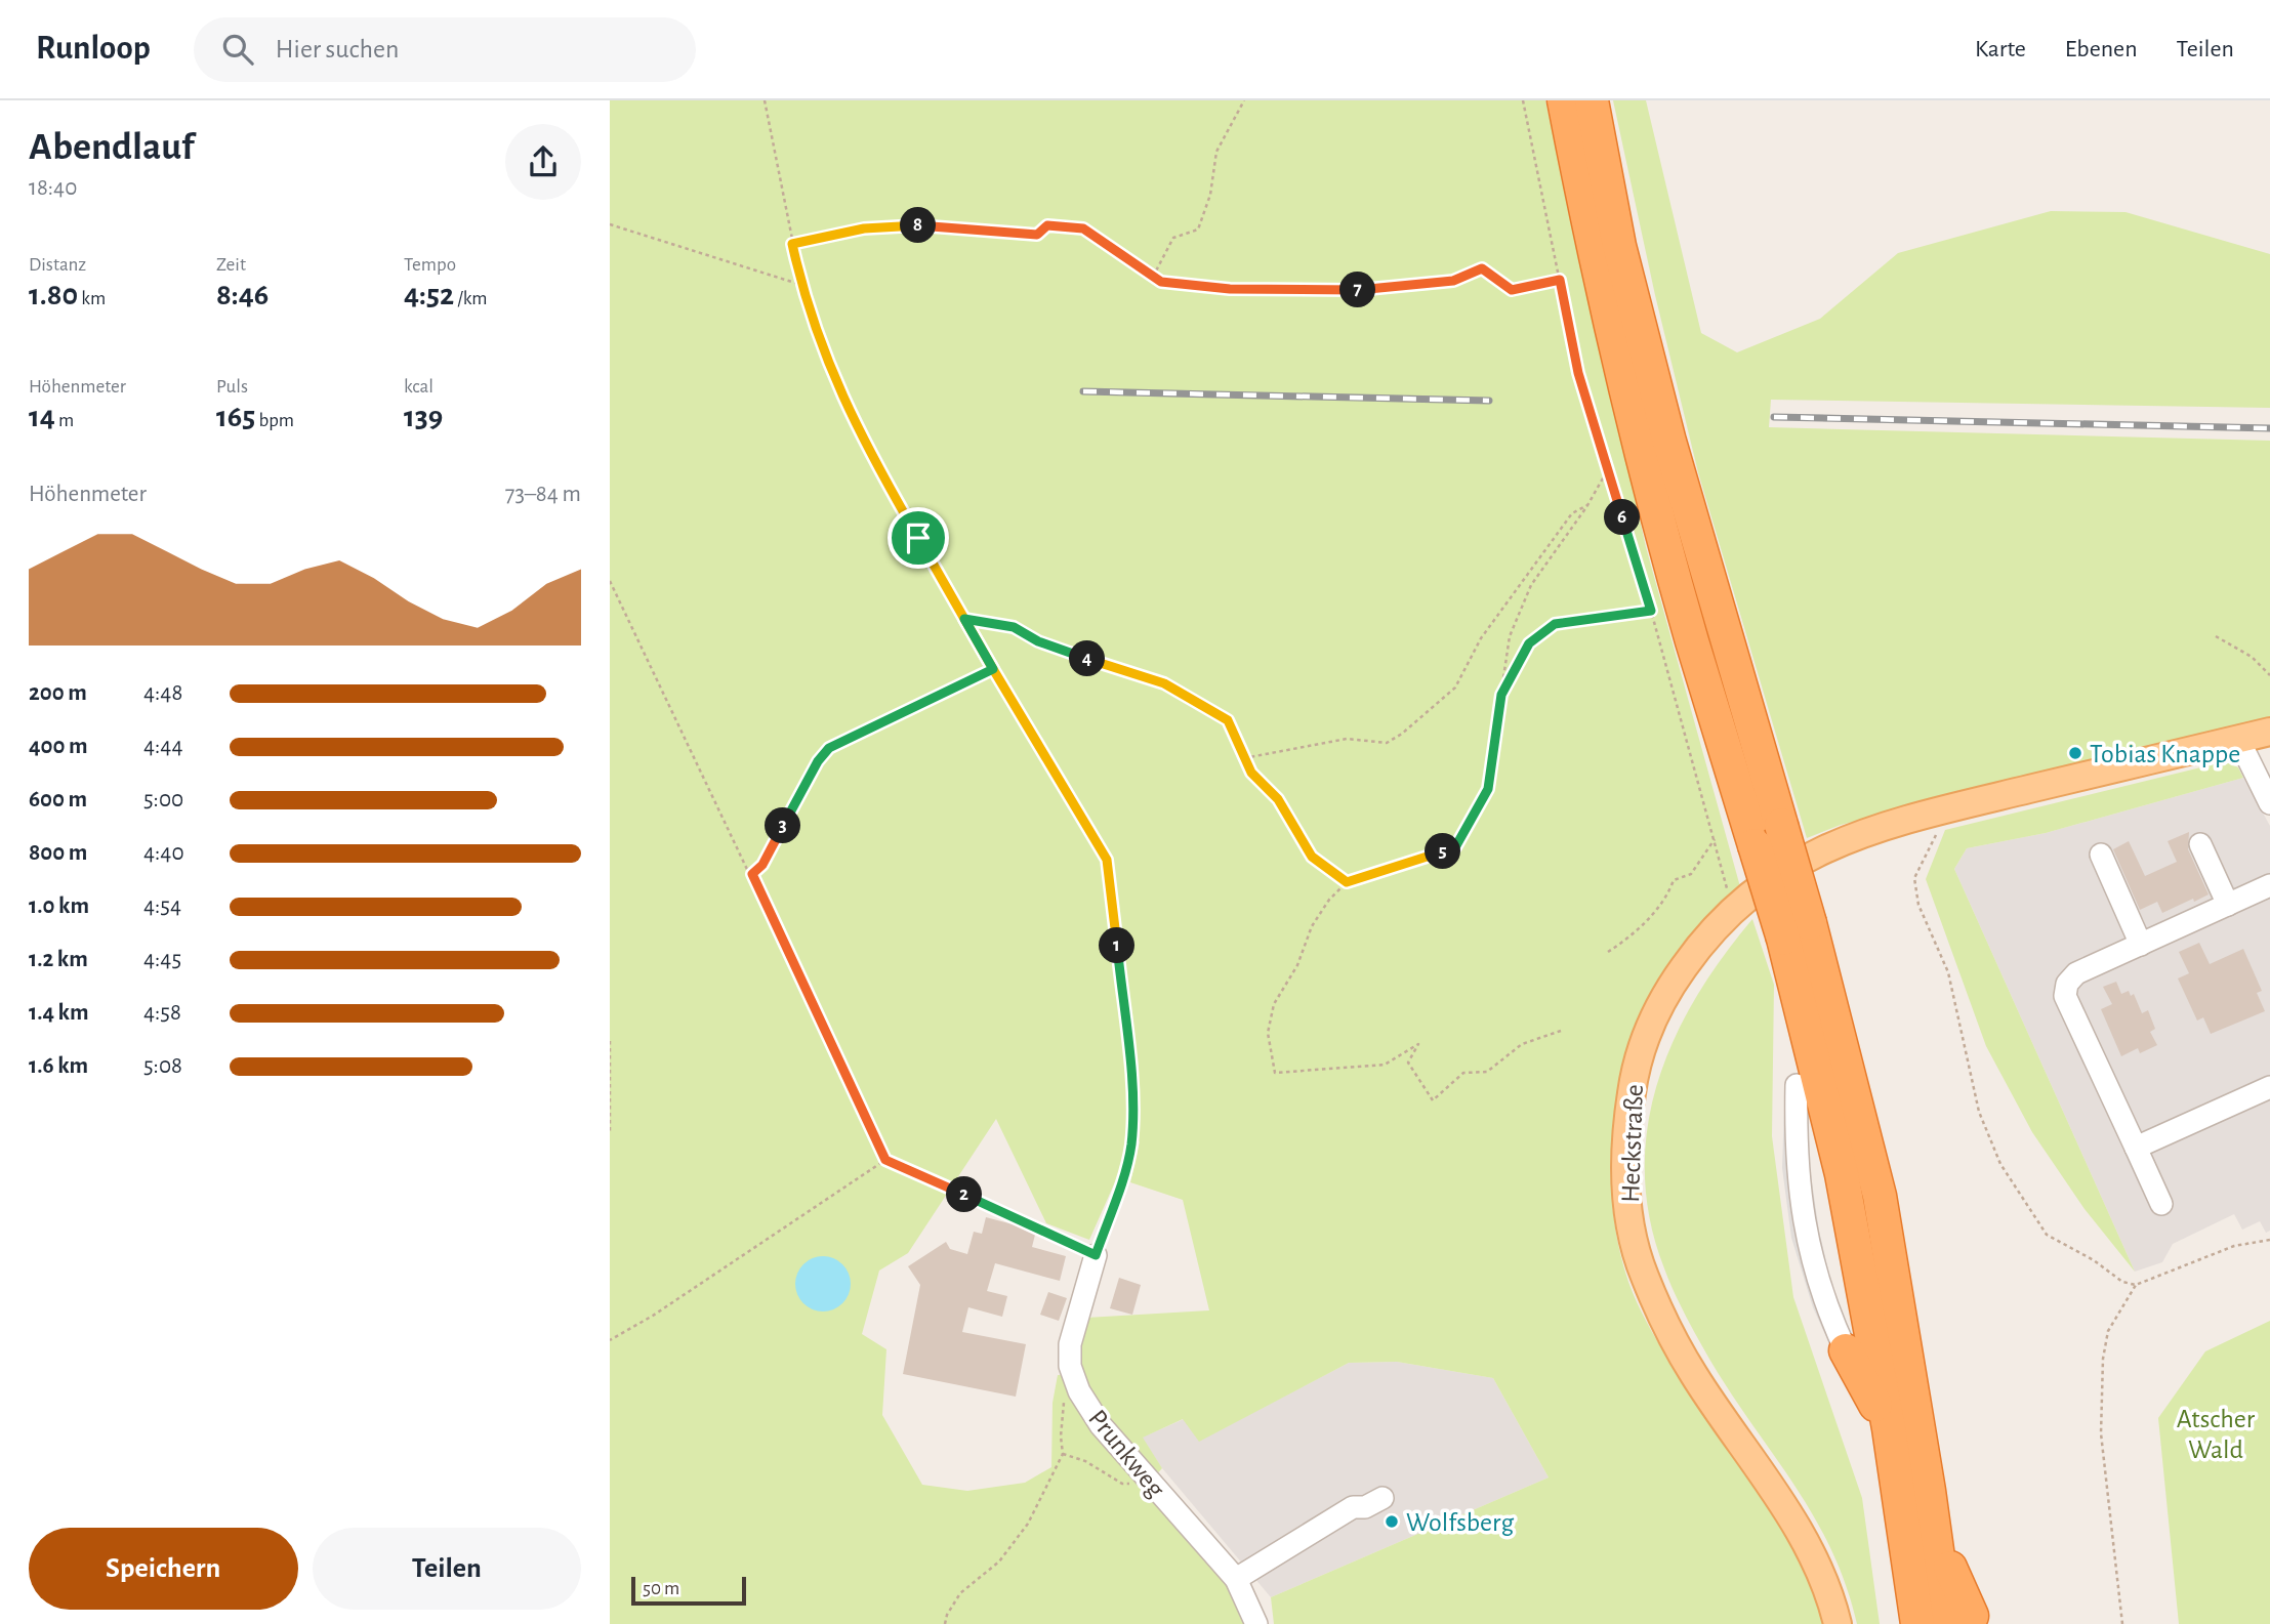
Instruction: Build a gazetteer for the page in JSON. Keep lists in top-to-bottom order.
{
  "streets": {
    "main road": ["Heckstraße"],
    "street": ["Prunkweg"]
  },
  "parks": ["Atscher Wald"],
  "places": ["Tobias Knappe", "Wolfsberg"],
  "scale_bar": "50 m",
  "page": {
    "header": "Runloop",
    "search": "Hier suchen",
    "nav": ["Karte", "Ebenen", "Teilen"],
    "heading": ["Abendlauf", "18:40"],
    "pins": [
      "8",
      "7",
      "6",
      "4",
      "3",
      "5",
      "1",
      "2"
    ],
    "stats": [
      ["Distanz", "1.80 km"],
      ["Zeit", "8:46"],
      ["Tempo", "4:52 /km"],
      ["Höhenmeter", "14 m"],
      ["Puls", "165 bpm"],
      ["kcal", "139"]
    ],
    "chart": ["Höhenmeter", "73–84 m"],
    "list": [
      {
        "name": "200 m",
        "note": "4:48"
      },
      {
        "name": "400 m",
        "note": "4:44"
      },
      {
        "name": "600 m",
        "note": "5:00"
      },
      {
        "name": "800 m",
        "note": "4:40"
      },
      {
        "name": "1.0 km",
        "note": "4:54"
      },
      {
        "name": "1.2 km",
        "note": "4:45"
      },
      {
        "name": "1.4 km",
        "note": "4:58"
      },
      {
        "name": "1.6 km",
        "note": "5:08"
      }
    ],
    "buttons": ["Speichern", "Teilen"],
    "scale": "50 m"
  }
}
